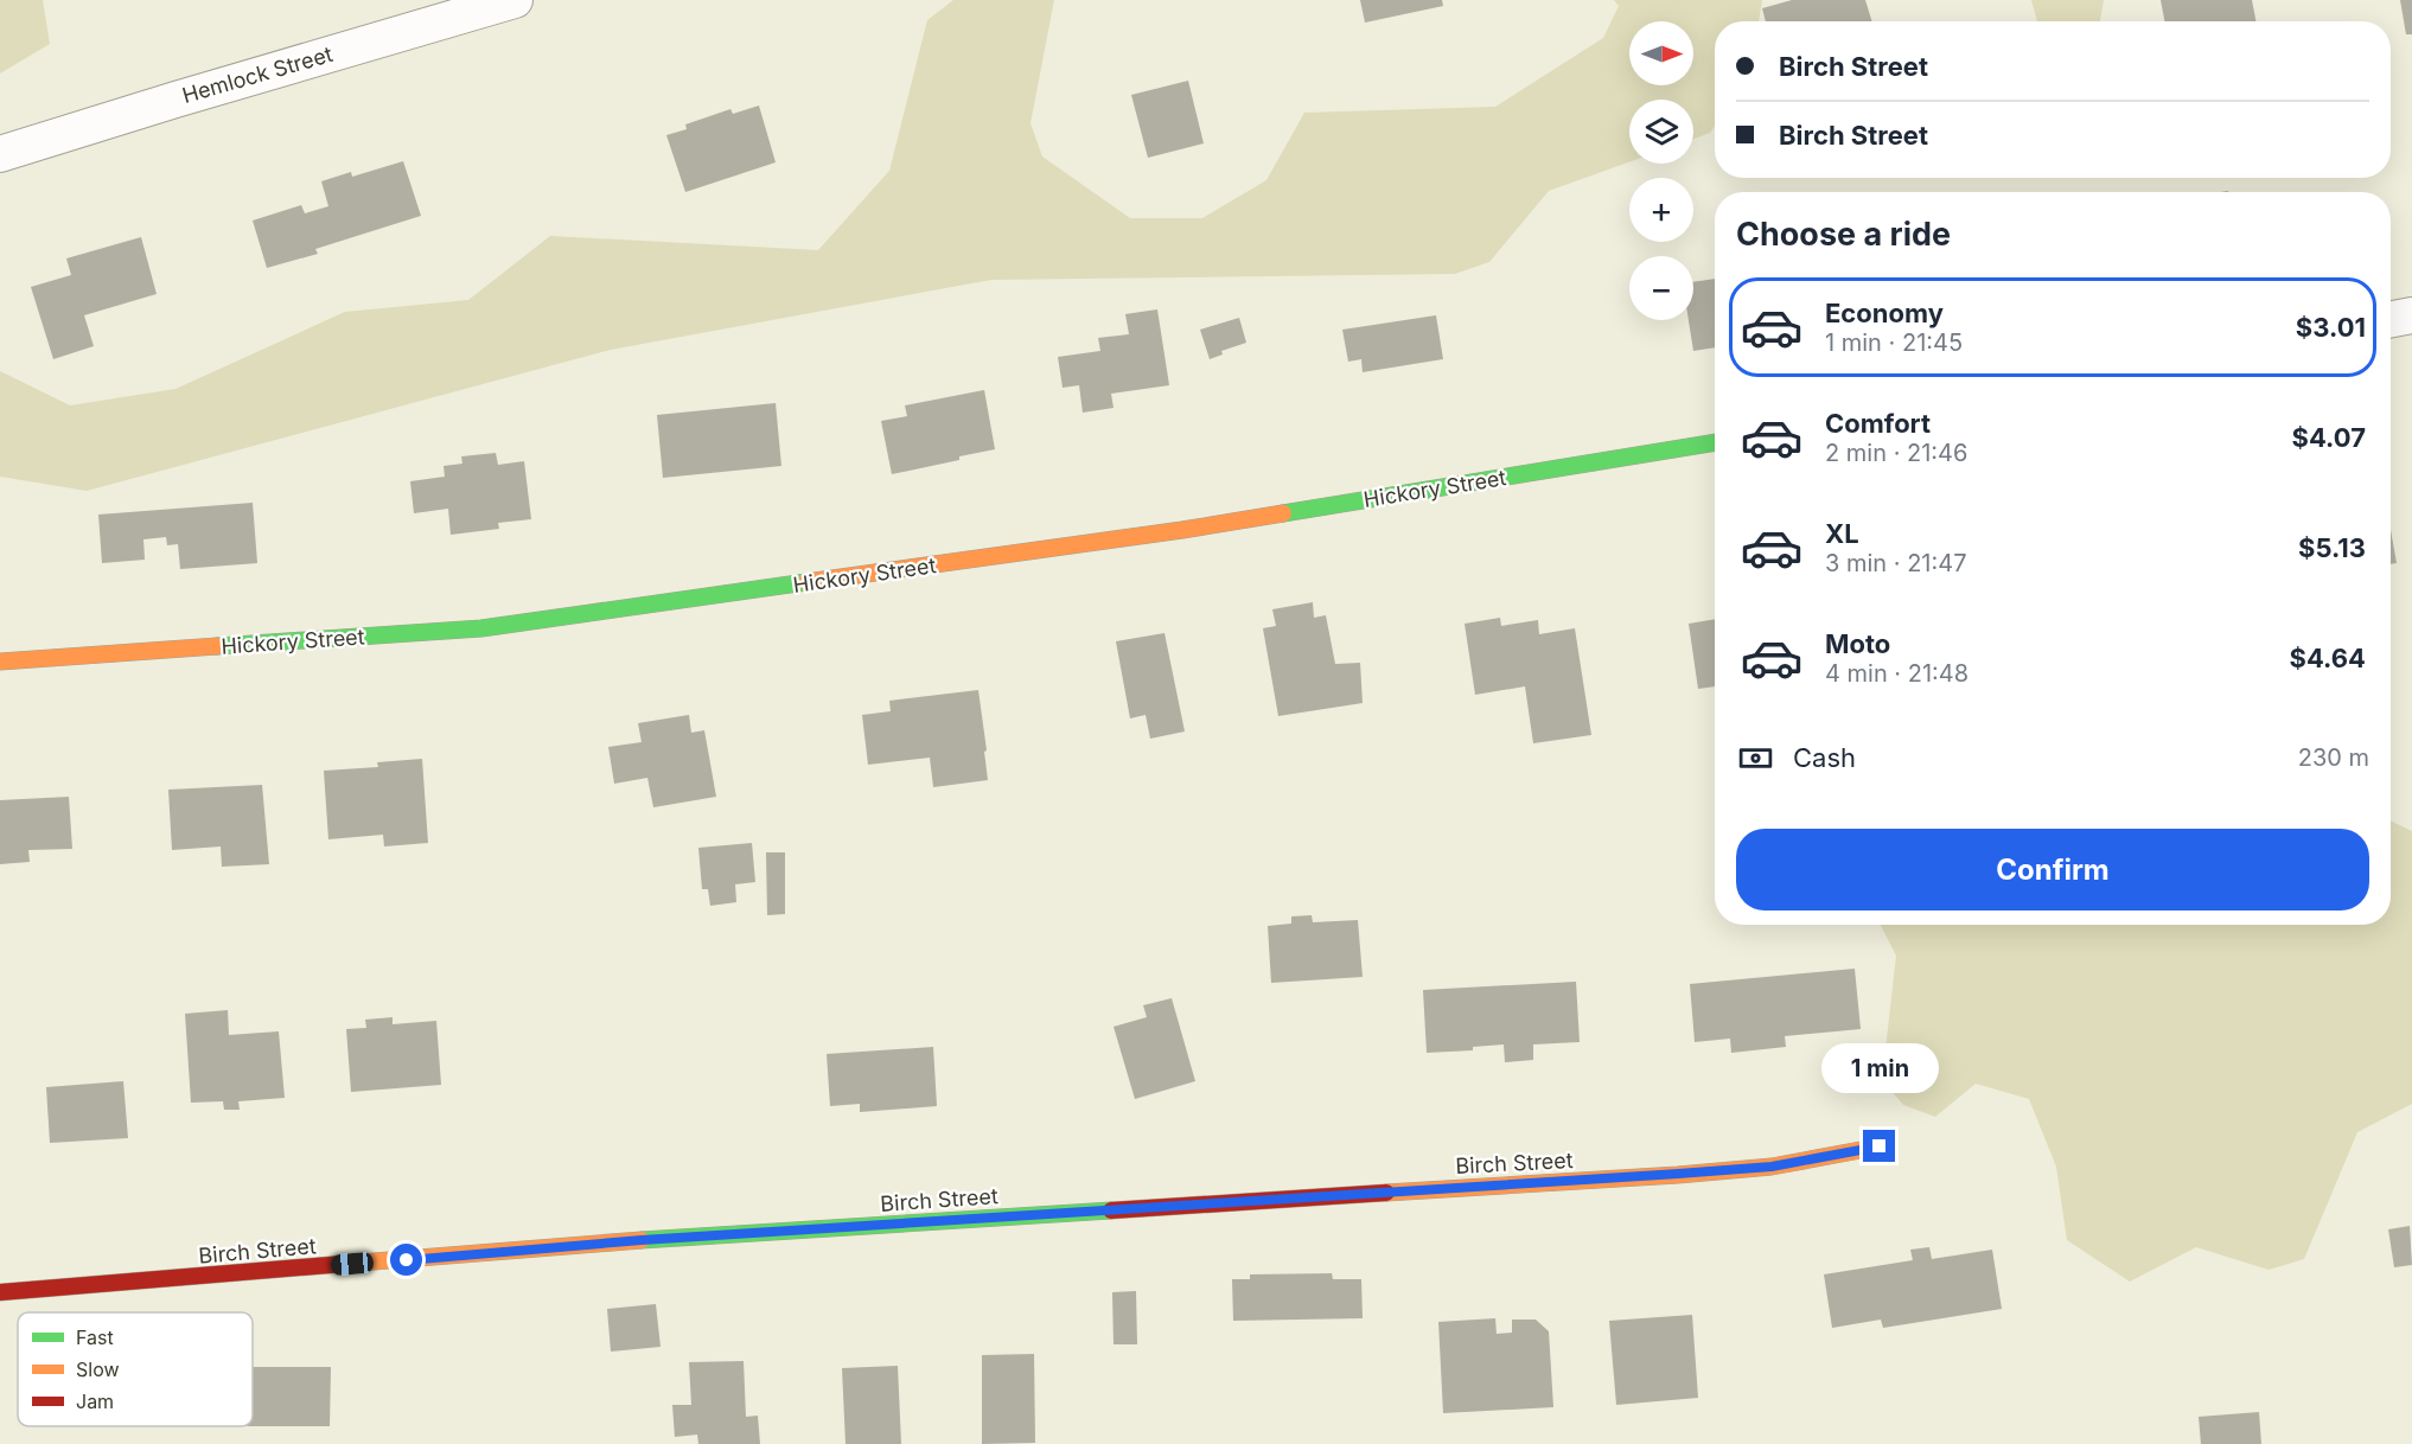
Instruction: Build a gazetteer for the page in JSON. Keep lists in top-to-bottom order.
{
  "streets": {
    "street": ["Hemlock Street", "Hickory Street", "Birch Street"]
  },
  "legend": ["Fast", "Slow", "Jam"],
  "north": "right",
  "page": {
    "map_buttons": ["+", "−"],
    "banner": ["Birch Street", "Birch Street"],
    "heading": "Choose a ride",
    "list": [
      {
        "name": "Economy",
        "note": "1 min · 21:45",
        "value": "$3.01"
      },
      {
        "name": "Comfort",
        "note": "2 min · 21:46",
        "value": "$4.07"
      },
      {
        "name": "XL",
        "note": "3 min · 21:47",
        "value": "$5.13"
      },
      {
        "name": "Moto",
        "note": "4 min · 21:48",
        "value": "$4.64"
      }
    ],
    "pay": ["Cash", "230 m"],
    "buttons": "Confirm",
    "bubble": "1 min"
  }
}
